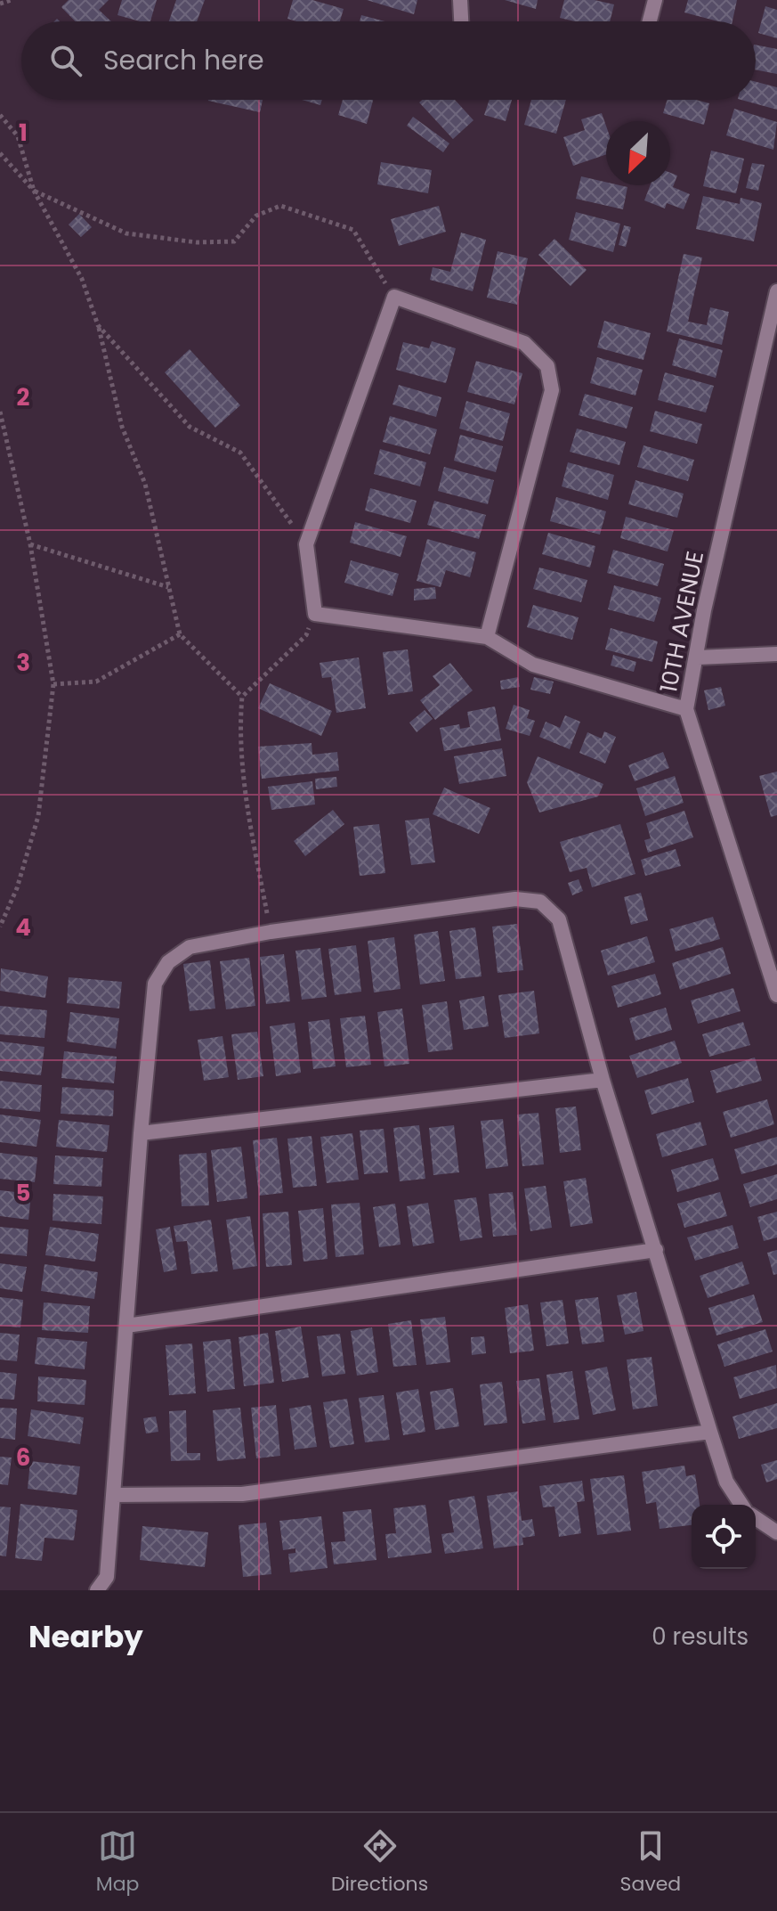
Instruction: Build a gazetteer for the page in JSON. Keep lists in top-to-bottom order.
{
  "streets": {
    "street": ["10TH AVENUE"]
  },
  "north": "bottom left",
  "page": {
    "search": "Search here",
    "heading": ["Nearby", "0 results"],
    "nav": ["Map", "Directions", "Saved"]
  },
  "grid": {
    "rows": [
      "1",
      "2",
      "3",
      "4",
      "5",
      "6"
    ]
  }
}
